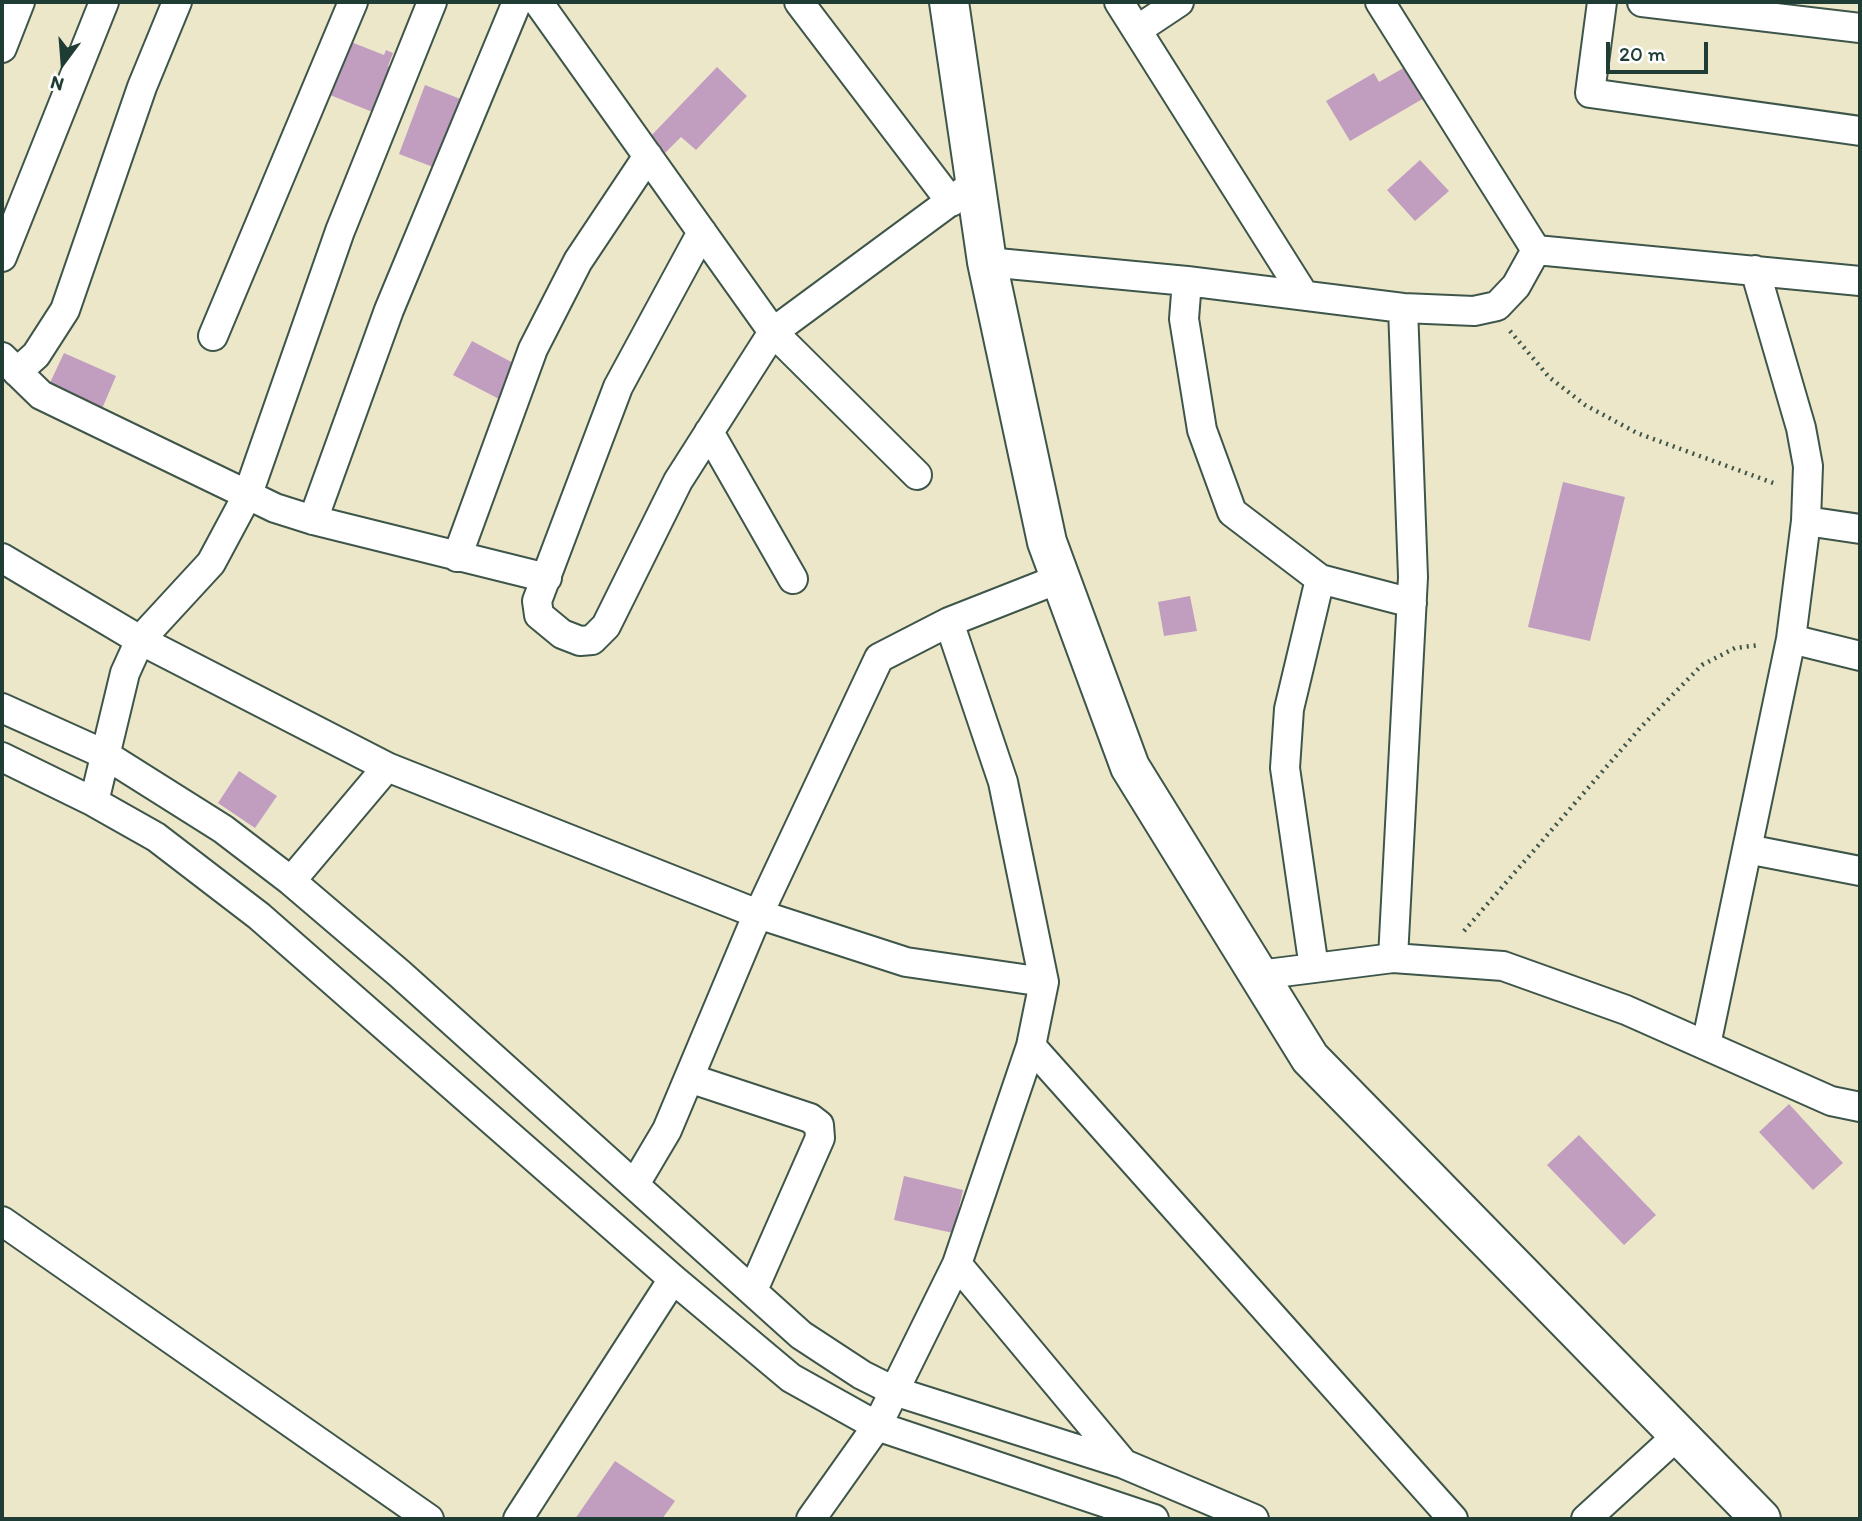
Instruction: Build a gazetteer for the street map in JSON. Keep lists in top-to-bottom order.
{
  "scale_bar": "20 m",
  "north": "bottom"
}
